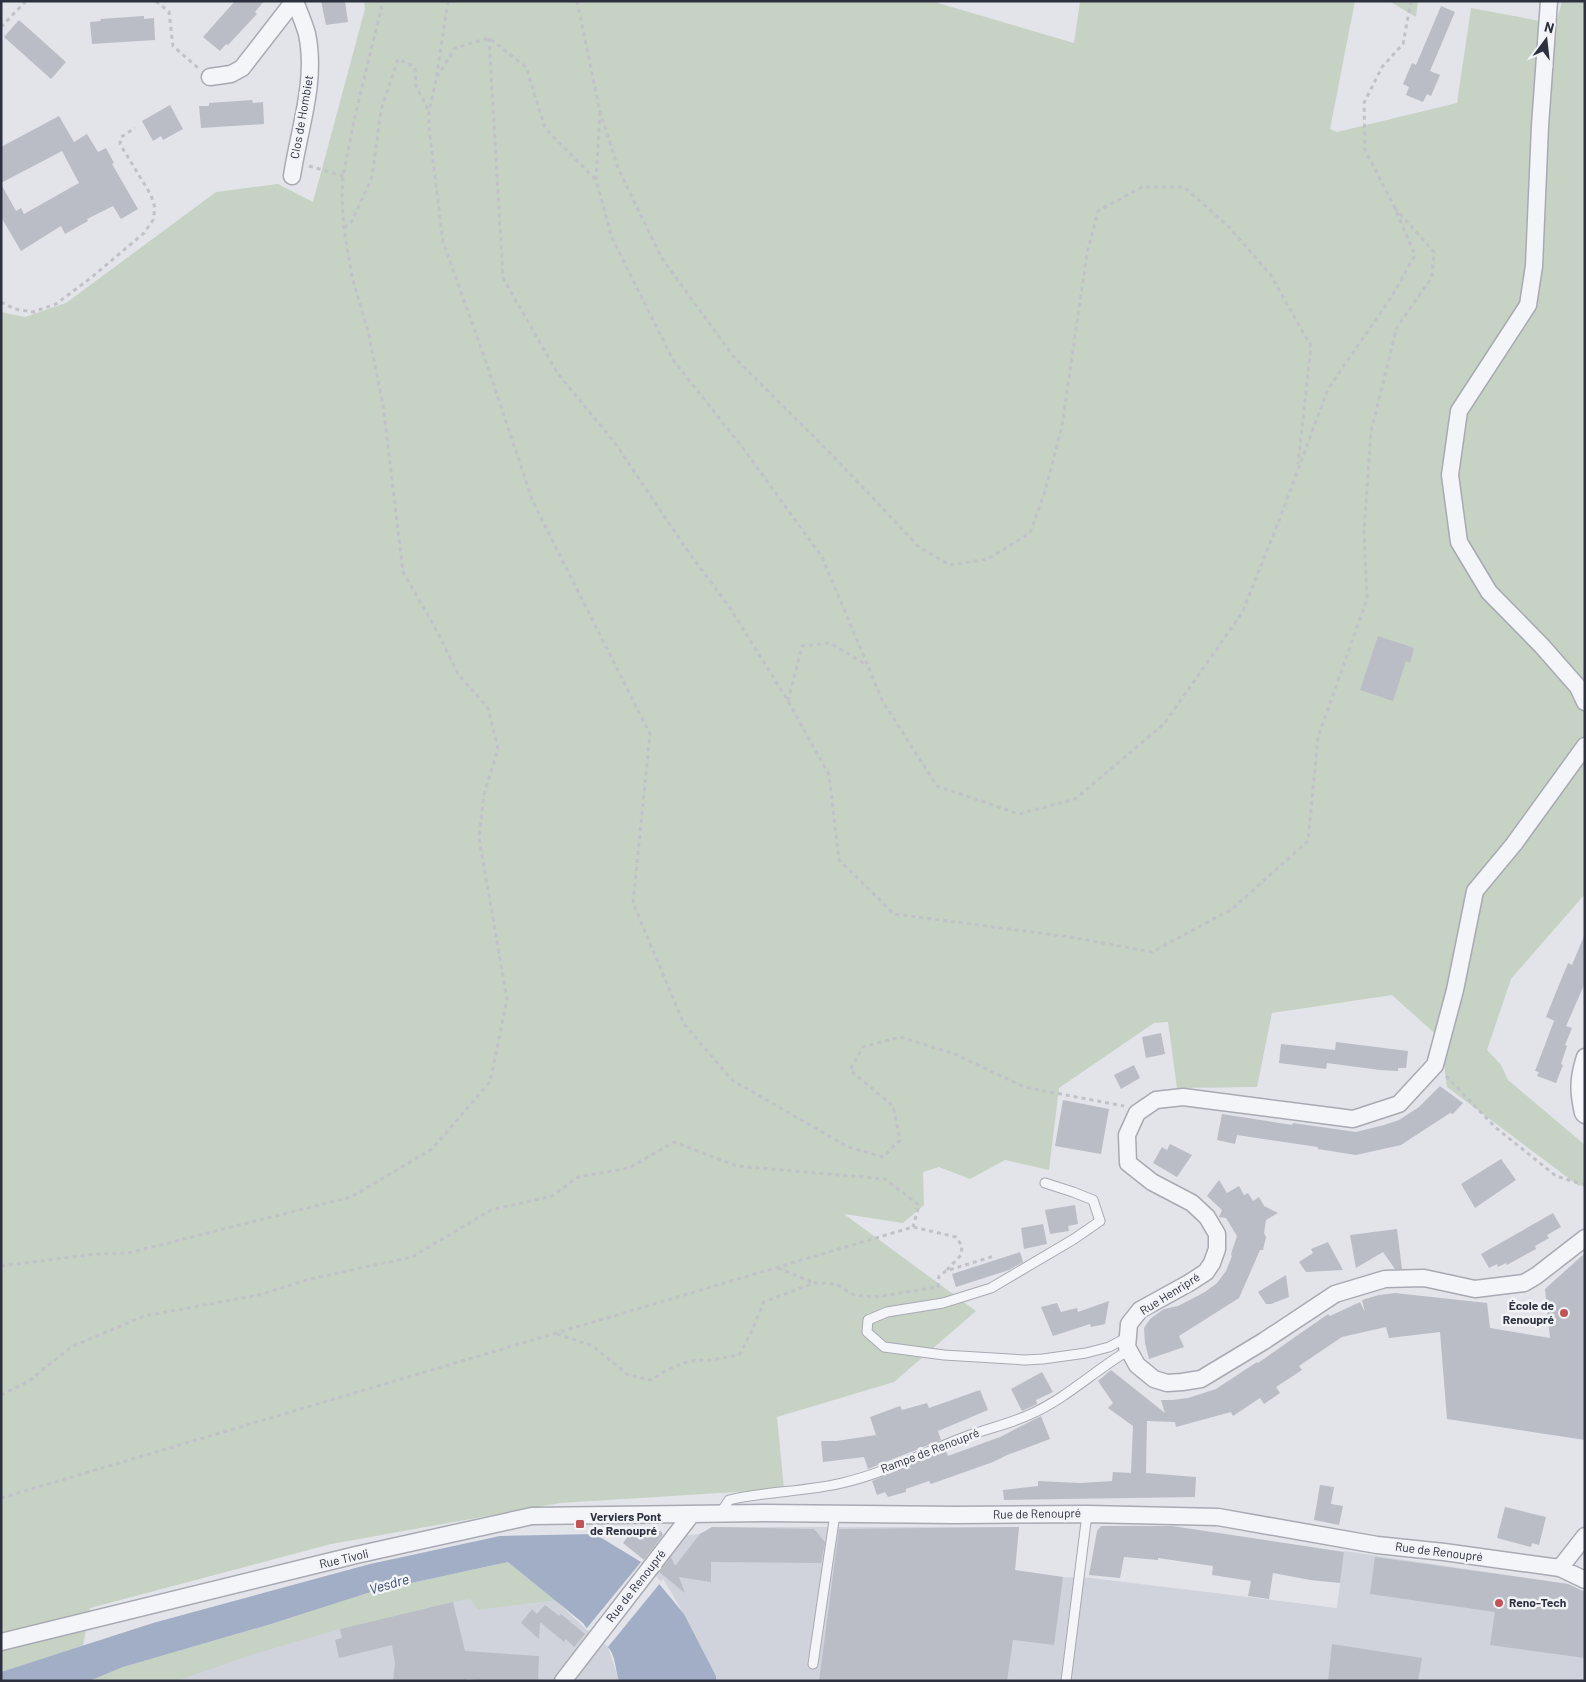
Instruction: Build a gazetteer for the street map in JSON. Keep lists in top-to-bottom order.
{
  "streets": {
    "street": [
      "Clos de Hombiet",
      "Rue Henripré",
      "Rue de Renoupré",
      "Rue Tivoli"
    ],
    "lane": ["Rampe de Renoupré"]
  },
  "crossings": [
    ["Rue Henripré", "Rampe de Renoupré"],
    ["Rampe de Renoupré", "Rue de Renoupré"],
    ["Rue de Renoupré", "Rue Tivoli"]
  ],
  "water": ["Vesdre"],
  "places": {
    "other": ["École de Renoupré", "Reno-Tech"],
    "transit": ["Verviers Pont de Renoupré"]
  },
  "north": "top"
}
